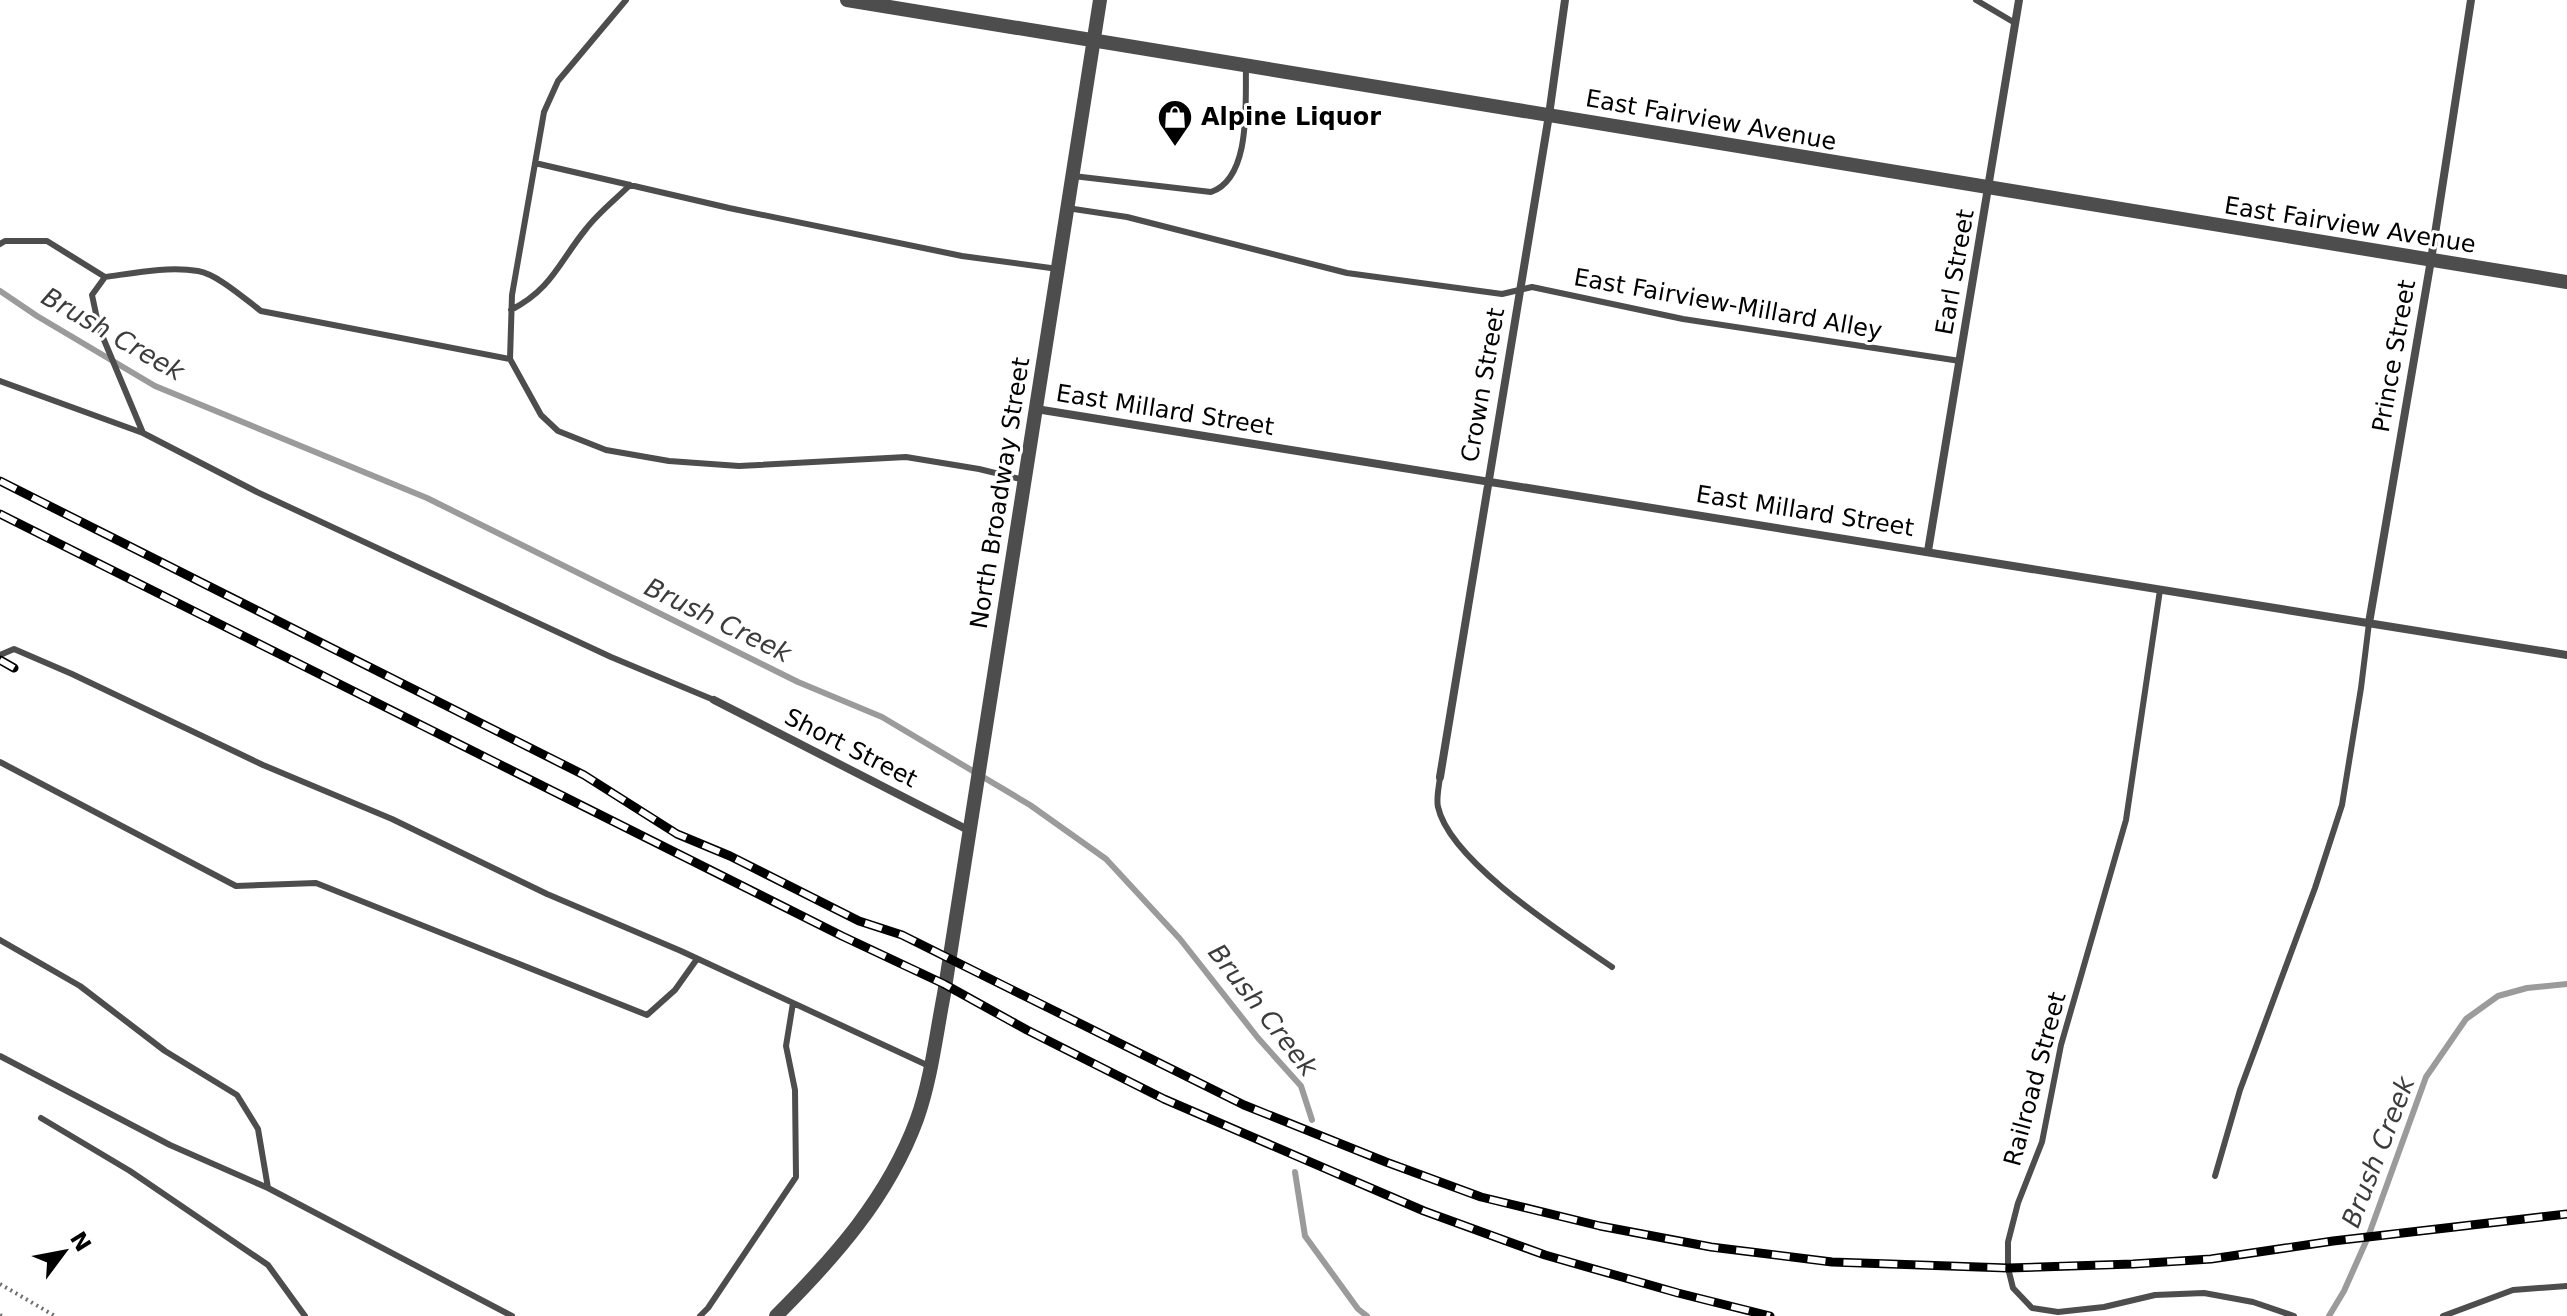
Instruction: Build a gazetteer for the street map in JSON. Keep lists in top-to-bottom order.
{
  "streets": {
    "street": [
      "East Fairview Avenue",
      "Earl Street",
      "Prince Street",
      "Crown Street",
      "East Millard Street",
      "North Broadway Street",
      "Short Street"
    ],
    "lane": ["East Fairview-Millard Alley", "Railroad Street"]
  },
  "crossings": [
    ["East Fairview Avenue", "Earl Street"],
    ["East Fairview Avenue", "Prince Street"],
    ["East Fairview Avenue", "Crown Street"],
    ["East Fairview Avenue", "North Broadway Street"],
    ["Earl Street", "East Fairview-Millard Alley"],
    ["Earl Street", "East Millard Street"],
    ["East Fairview-Millard Alley", "Crown Street"],
    ["East Fairview-Millard Alley", "North Broadway Street"],
    ["Prince Street", "East Millard Street"],
    ["Crown Street", "East Millard Street"],
    ["East Millard Street", "North Broadway Street"],
    ["East Millard Street", "Railroad Street"],
    ["North Broadway Street", "Short Street"]
  ],
  "water": ["Brush Creek"],
  "places": {
    "shop": ["Alpine Liquor"]
  },
  "north": "top right"
}
